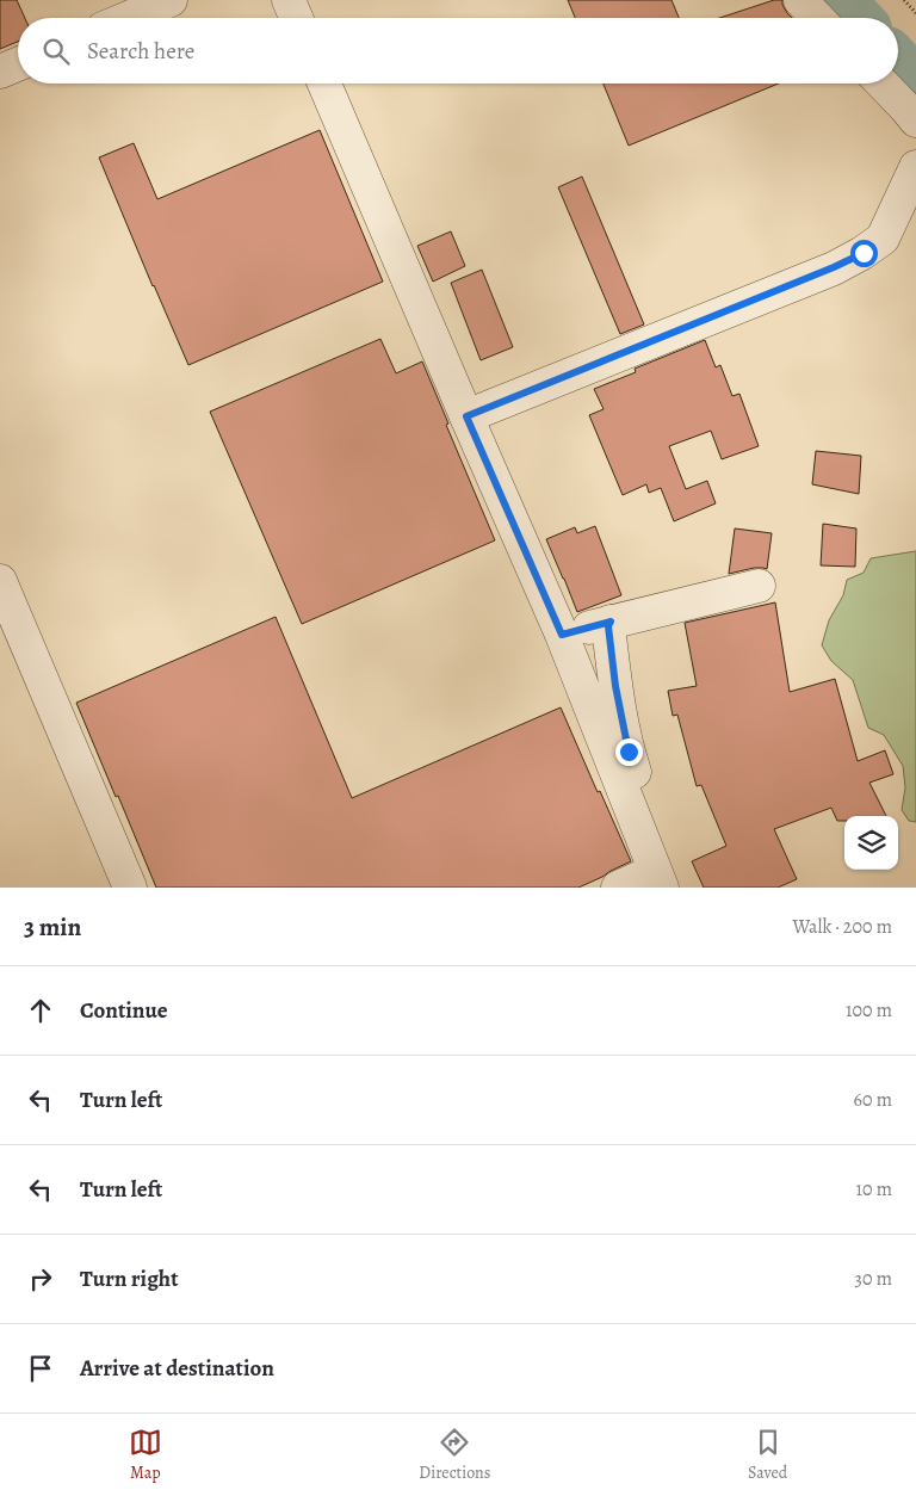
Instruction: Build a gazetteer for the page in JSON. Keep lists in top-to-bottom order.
{
  "page": {
    "search": "Search here",
    "heading": ["3 min", "Walk · 200 m"],
    "list": [
      ["Continue", "100 m"],
      ["Turn left", "60 m"],
      ["Turn left", "10 m"],
      ["Turn right", "30 m"],
      "Arrive at destination"
    ],
    "nav": ["Map", "Directions", "Saved"]
  }
}
